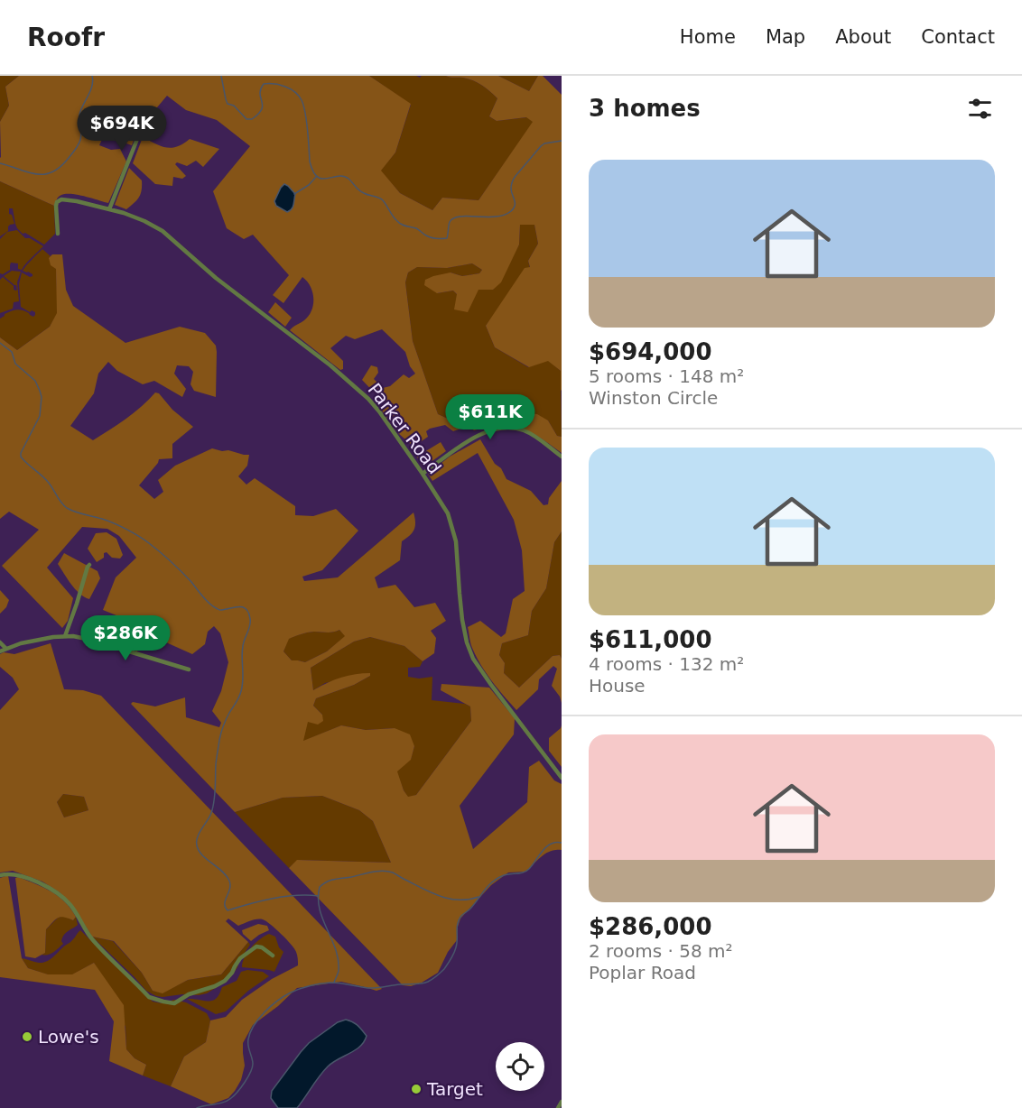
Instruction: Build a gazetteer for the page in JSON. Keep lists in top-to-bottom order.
{
  "streets": {
    "street": ["Parker Road"]
  },
  "places": ["Lowe's", "Target"],
  "page": {
    "header": "Roofr",
    "nav": [
      "Home",
      "Map",
      "About",
      "Contact"
    ],
    "heading": "3 homes",
    "price": ["$694K", "$611K", "$286K"],
    "list": [
      {
        "name": "$694,000",
        "note": "5 rooms · 148 m² · Winston Circle"
      },
      {
        "name": "$611,000",
        "note": "4 rooms · 132 m² · House"
      },
      {
        "name": "$286,000",
        "note": "2 rooms · 58 m² · Poplar Road"
      }
    ]
  }
}
